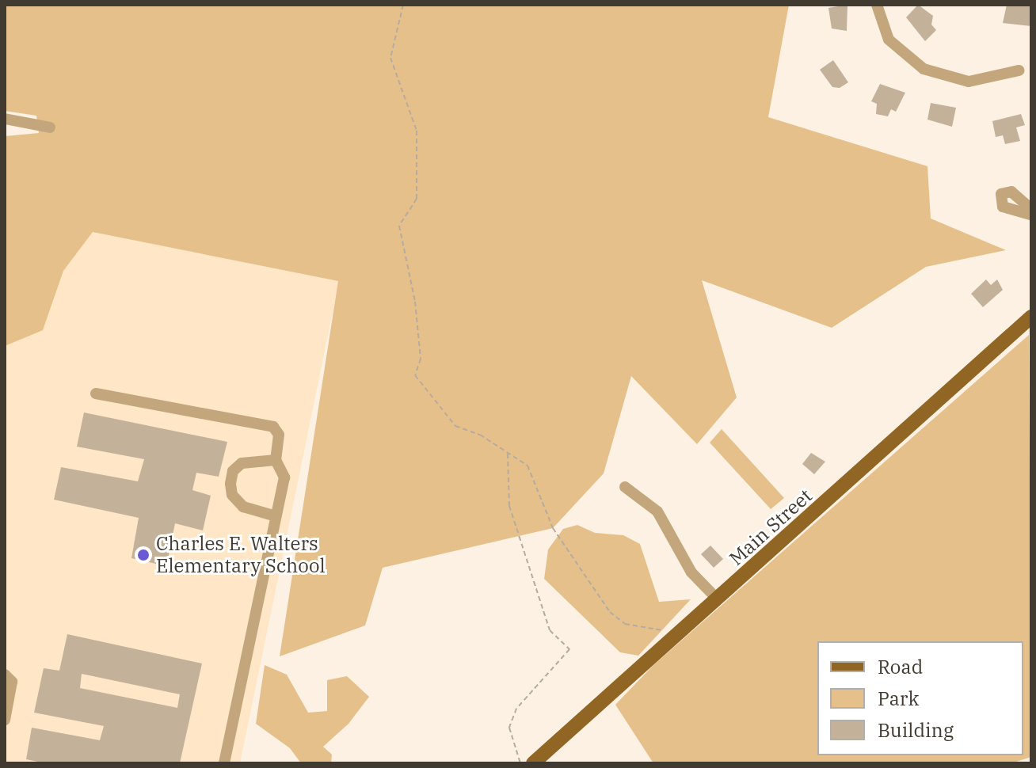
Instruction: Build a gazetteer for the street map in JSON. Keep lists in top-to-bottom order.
{
  "streets": {
    "main road": ["Main Street"]
  },
  "places": ["Charles E. Walters Elementary School"],
  "legend": ["Road", "Park", "Building"]
}
